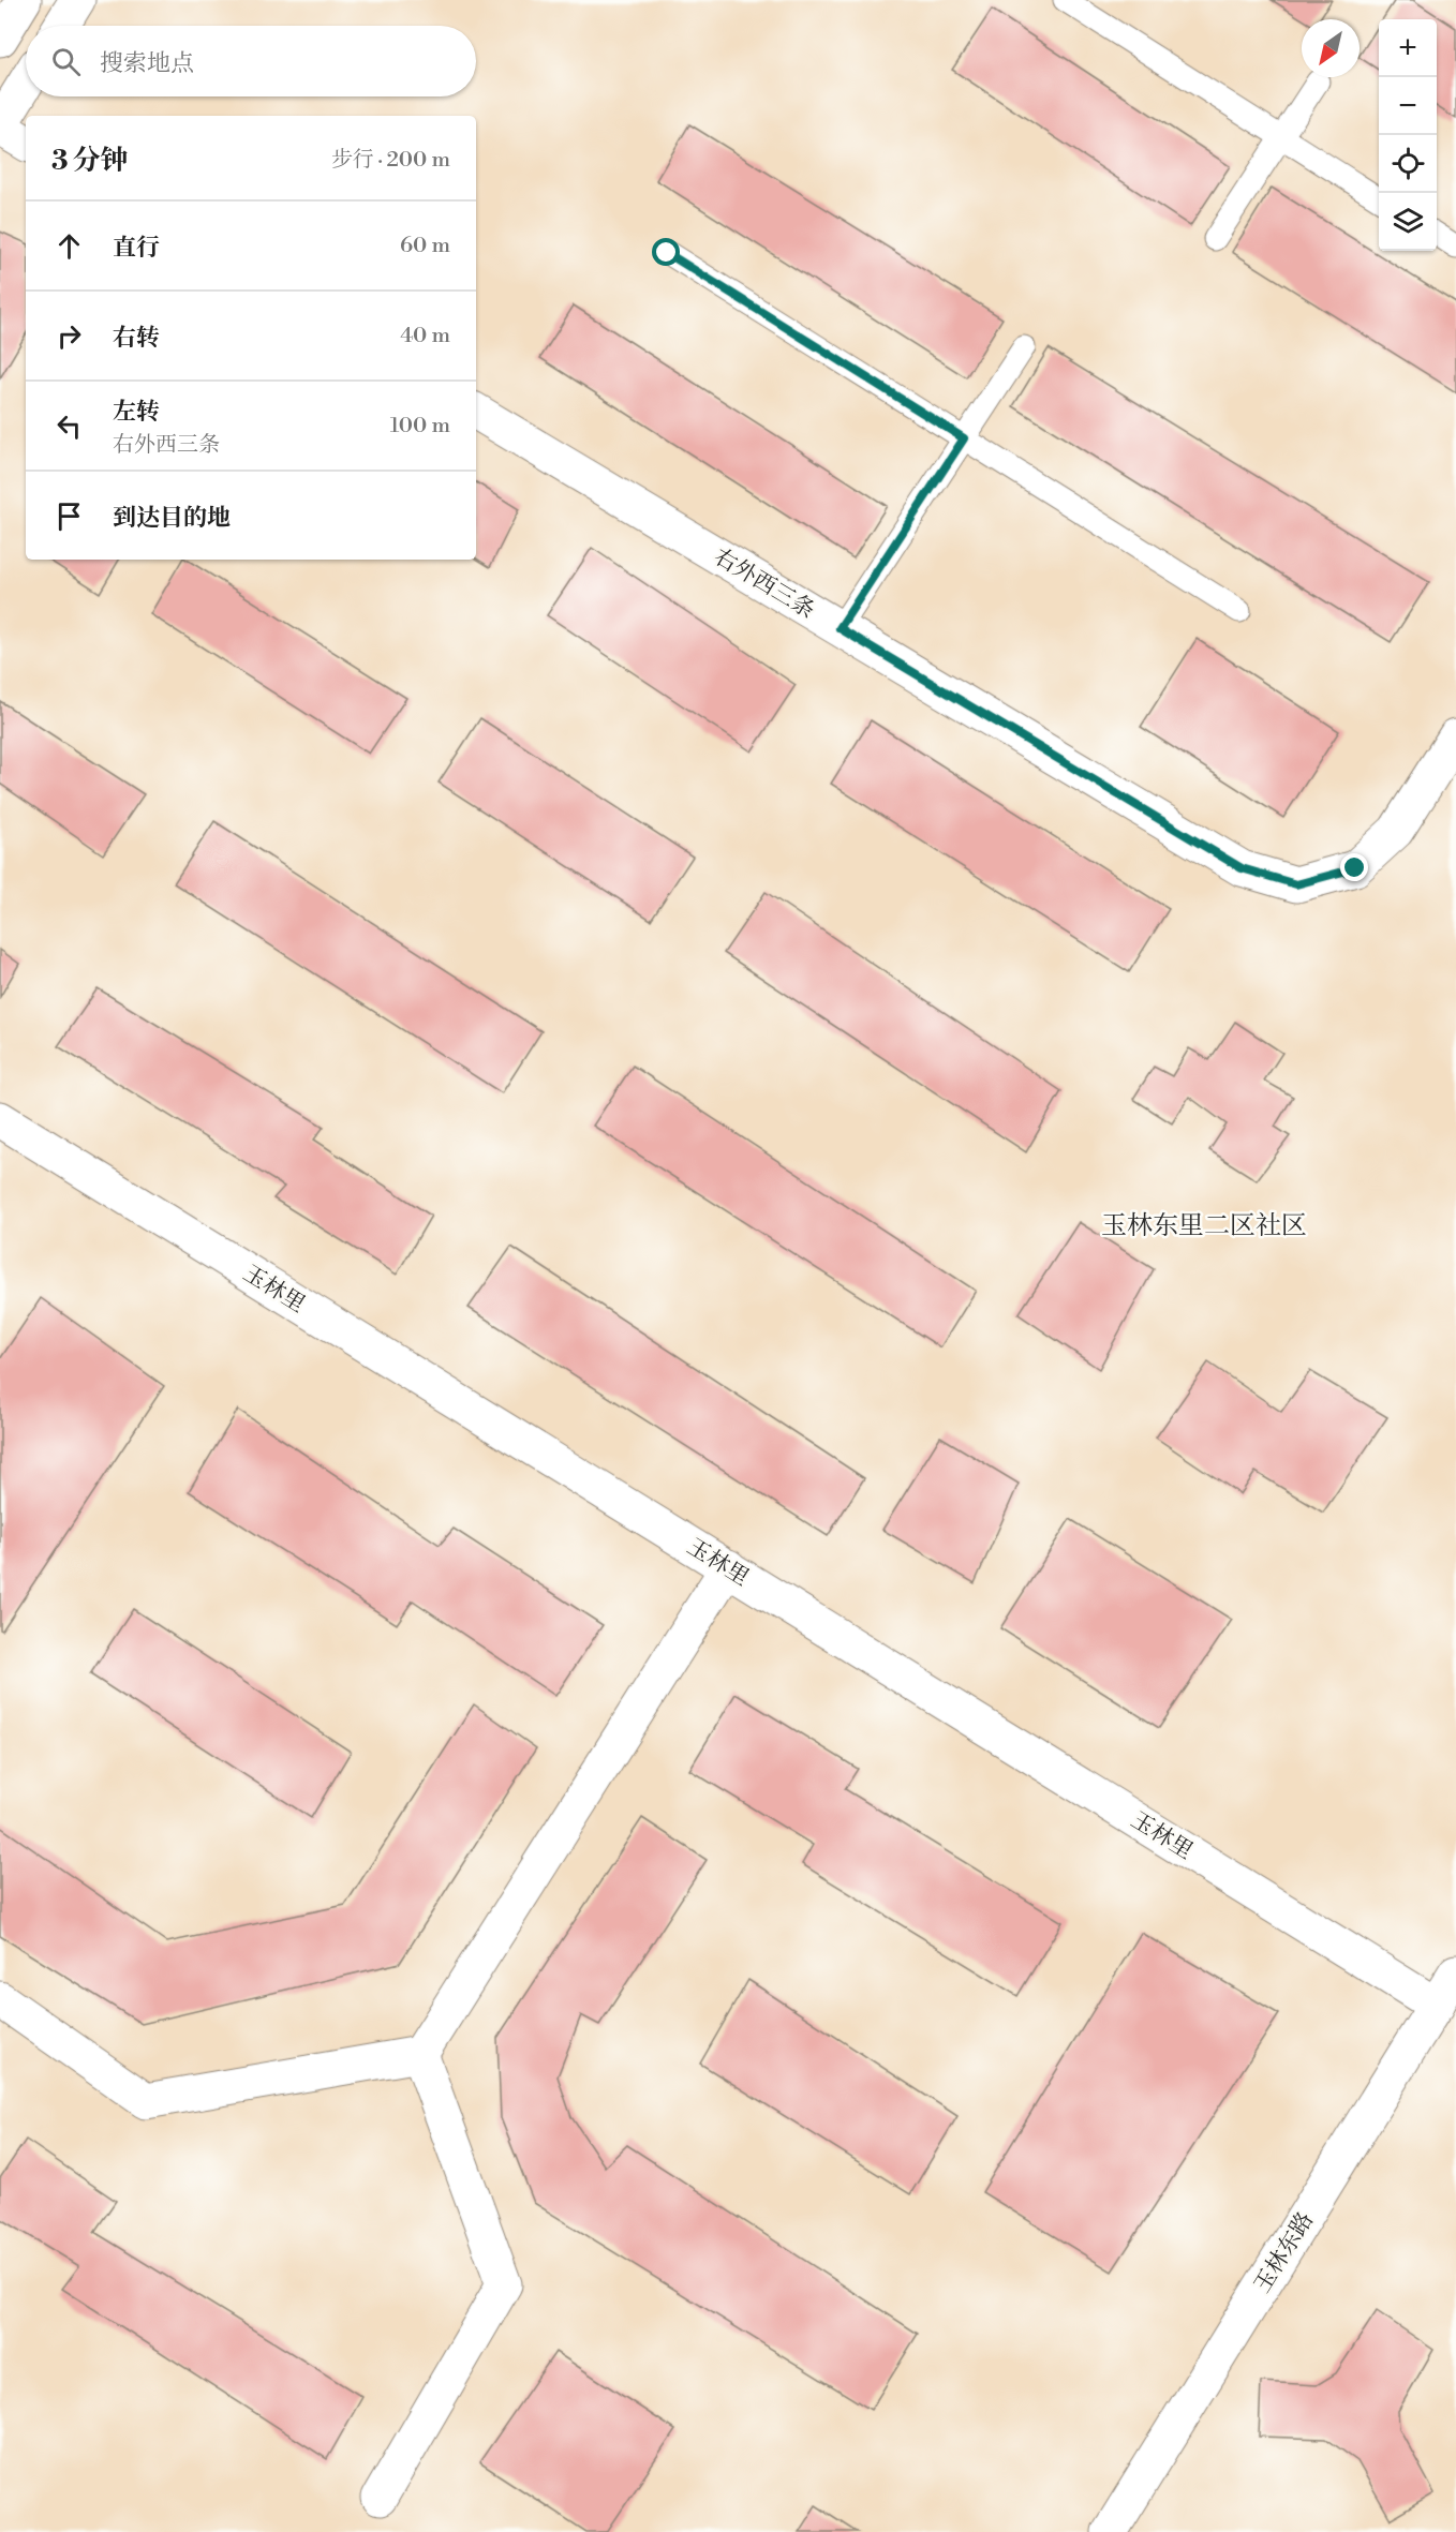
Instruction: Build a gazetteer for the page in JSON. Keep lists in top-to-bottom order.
{
  "streets": {
    "street": ["右外西三条", "玉林里", "玉林东路"]
  },
  "crossings": [
    ["玉林里", "玉林东路"]
  ],
  "districts": ["玉林东里二区社区"],
  "north": "bottom left",
  "page": {
    "map_buttons": ["+", "−"],
    "search": "搜索地点",
    "heading": ["3 分钟", "步行 · 200 m"],
    "list": [
      ["直行", "60 m"],
      ["右转", "40 m"],
      ["左转", "右外西三条", "100 m"],
      "到达目的地"
    ]
  }
}
